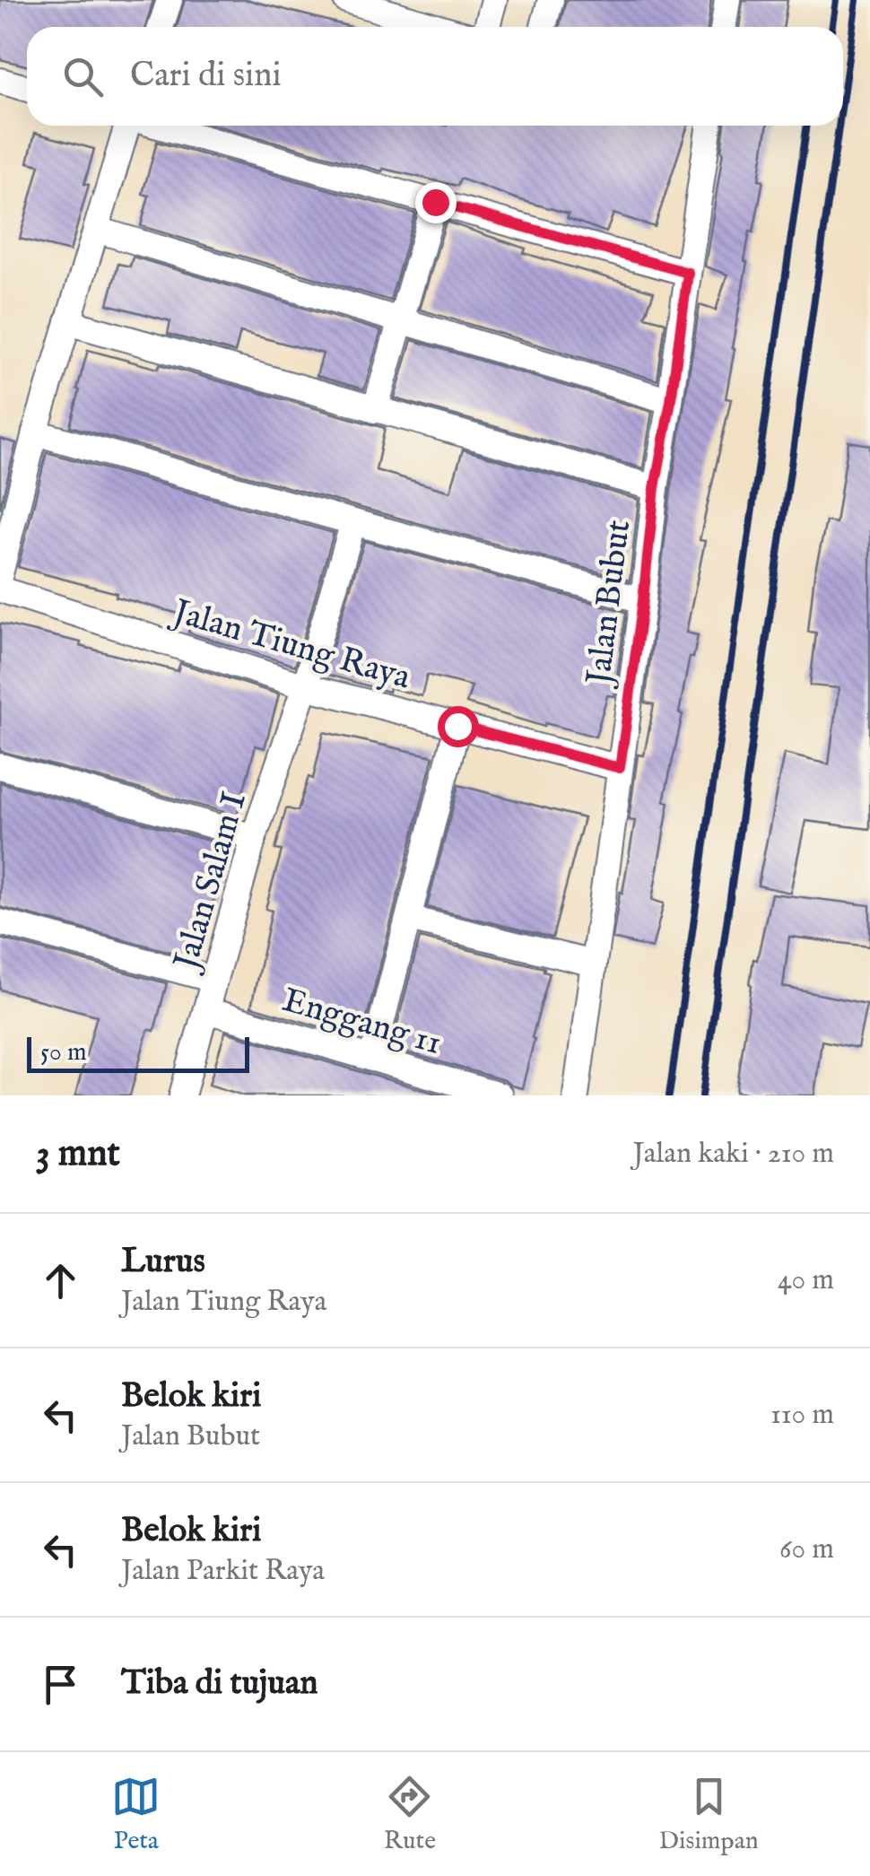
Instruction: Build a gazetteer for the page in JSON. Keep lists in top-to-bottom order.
{
  "streets": {
    "street": [
      "Jalan Bubut",
      "Jalan Tiung Raya",
      "Jalan Salam I",
      "Enggang 11"
    ]
  },
  "crossings": [
    ["Jalan Bubut", "Jalan Tiung Raya"],
    ["Jalan Tiung Raya", "Jalan Salam I"],
    ["Jalan Salam I", "Enggang 11"]
  ],
  "scale_bar": "50 m",
  "page": {
    "search": "Cari di sini",
    "scale": "50 m",
    "heading": ["3 mnt", "Jalan kaki · 210 m"],
    "list": [
      ["Lurus", "Jalan Tiung Raya", "40 m"],
      ["Belok kiri", "Jalan Bubut", "110 m"],
      ["Belok kiri", "Jalan Parkit Raya", "60 m"],
      "Tiba di tujuan"
    ],
    "nav": ["Peta", "Rute", "Disimpan"]
  }
}
